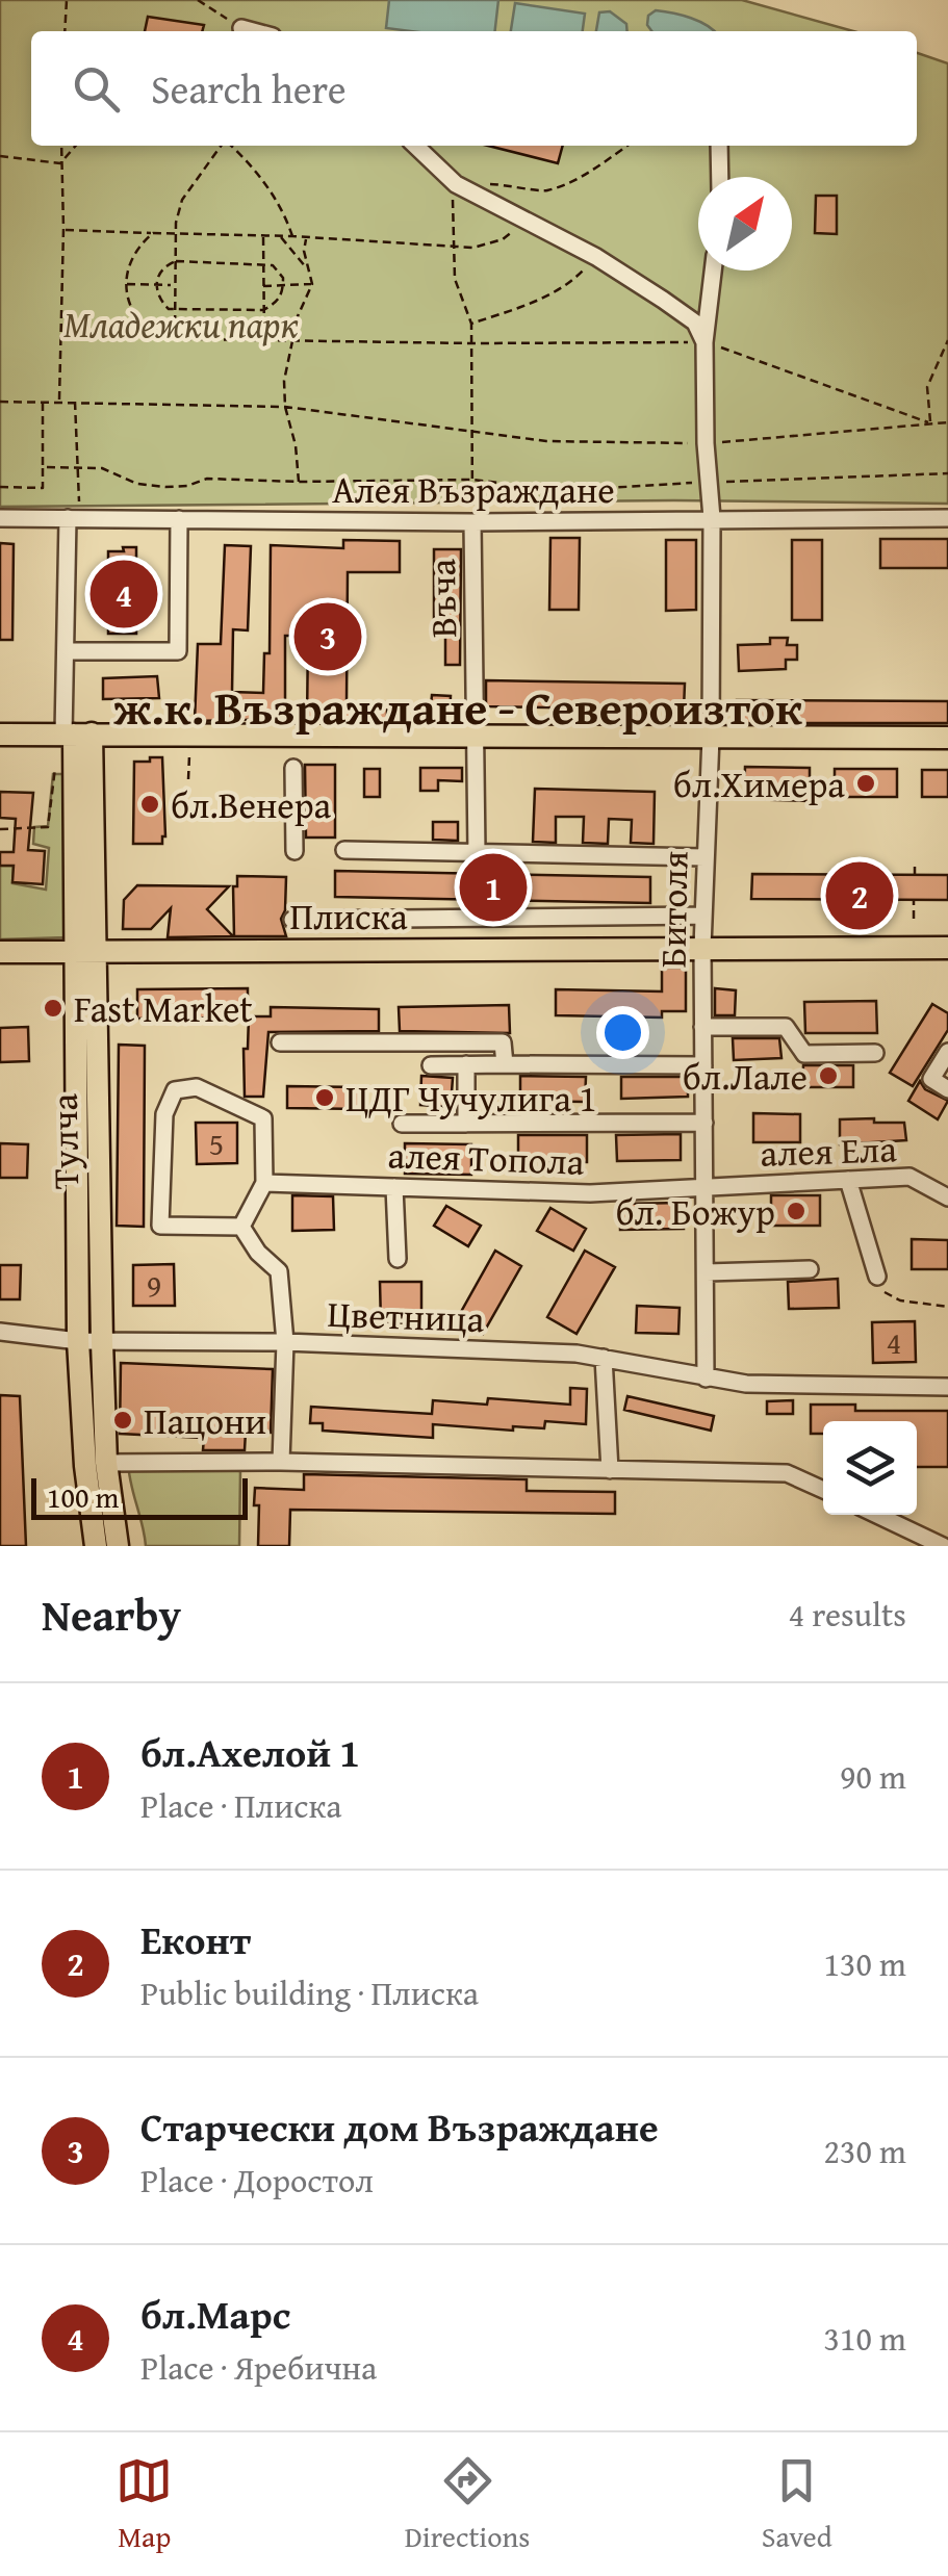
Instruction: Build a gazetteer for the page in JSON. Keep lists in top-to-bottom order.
{
  "streets": {
    "main road": ["Плиска", "Тулча"],
    "street": [
      "Алея Възраждане",
      "Въча",
      "Битоля",
      "алея Ела",
      "алея Топола",
      "Цветница"
    ]
  },
  "crossings": [
    ["Алея Възраждане", "Въча"],
    ["Алея Възраждане", "Битоля"],
    ["Битоля", "Плиска"],
    ["Битоля", "алея Ела"],
    ["Битоля", "алея Топола"],
    ["Битоля", "Цветница"],
    ["Плиска", "Тулча"],
    ["Тулча", "Цветница"],
    ["алея Ела", "алея Топола"]
  ],
  "districts": ["ж.к. Възраждане - Североизток"],
  "parks": ["Младежки парк"],
  "places": [
    "бл.Химера",
    "бл.Венера",
    "Fast Market",
    "бл.Лале",
    "ЦДГ Чучулига 1",
    "бл. Божур",
    "Пацони"
  ],
  "house_numbers": ["5", "9", "4"],
  "scale_bar": "100 m",
  "north": "top right",
  "page": {
    "search": "Search here",
    "pins": [
      "4",
      "3",
      "1",
      "2"
    ],
    "scale": "100 m",
    "heading": ["Nearby", "4 results"],
    "list": [
      {
        "mark": "1",
        "name": "бл.Ахелой 1",
        "note": "Place · Плиска",
        "value": "90 m"
      },
      {
        "mark": "2",
        "name": "Еконт",
        "note": "Public building · Плиска",
        "value": "130 m"
      },
      {
        "mark": "3",
        "name": "Старчески дом Възраждане",
        "note": "Place · Доростол",
        "value": "230 m"
      },
      {
        "mark": "4",
        "name": "бл.Марс",
        "note": "Place · Яребична",
        "value": "310 m"
      }
    ],
    "nav": ["Map", "Directions", "Saved"]
  }
}
